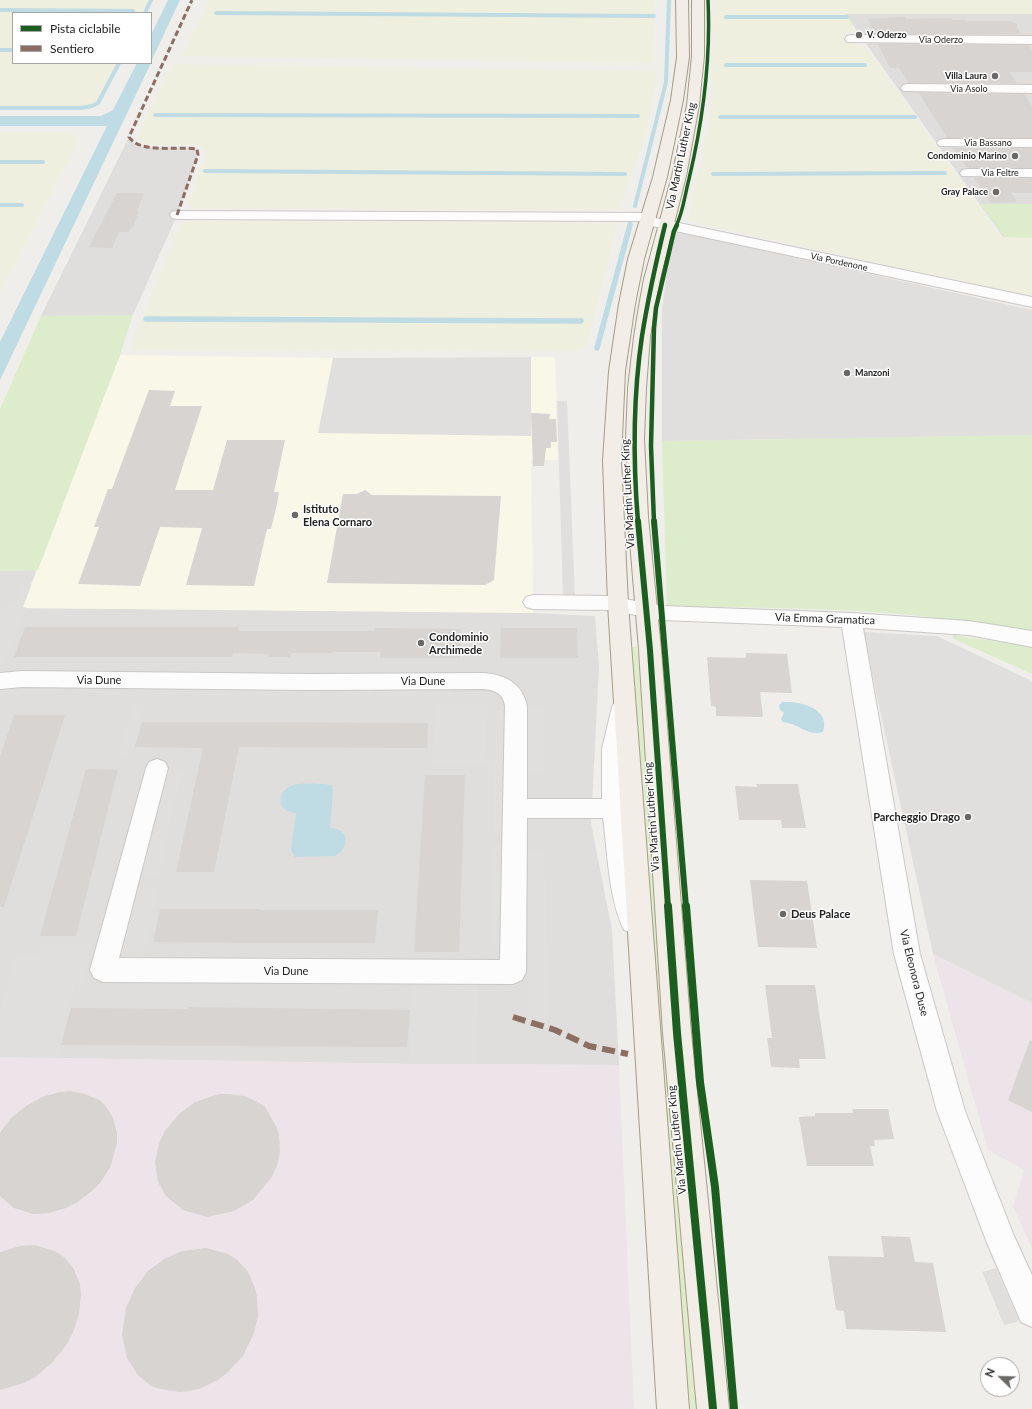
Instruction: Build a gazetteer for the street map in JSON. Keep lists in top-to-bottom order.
{
  "streets": {
    "main road": ["Via Martin Luther King"],
    "street": [
      "Via Oderzo",
      "Via Asolo",
      "Via Bassano",
      "Via Feltre",
      "Via Pordenone",
      "Via Emma Gramatica",
      "Via Dune",
      "Via Eleonora Duse"
    ]
  },
  "crossings": [
    ["Via Martin Luther King", "Via Pordenone"],
    ["Via Martin Luther King", "Via Emma Gramatica"],
    ["Via Emma Gramatica", "Via Eleonora Duse"]
  ],
  "places": [
    "V. Oderzo",
    "Villa Laura",
    "Condominio Marino",
    "Gray Palace",
    "Manzoni",
    "Istituto Elena Cornaro",
    "Condominio Archimede",
    "Parcheggio Drago",
    "Deus Palace"
  ],
  "legend": ["Pista ciclabile", "Sentiero"],
  "north": "top left"
}
